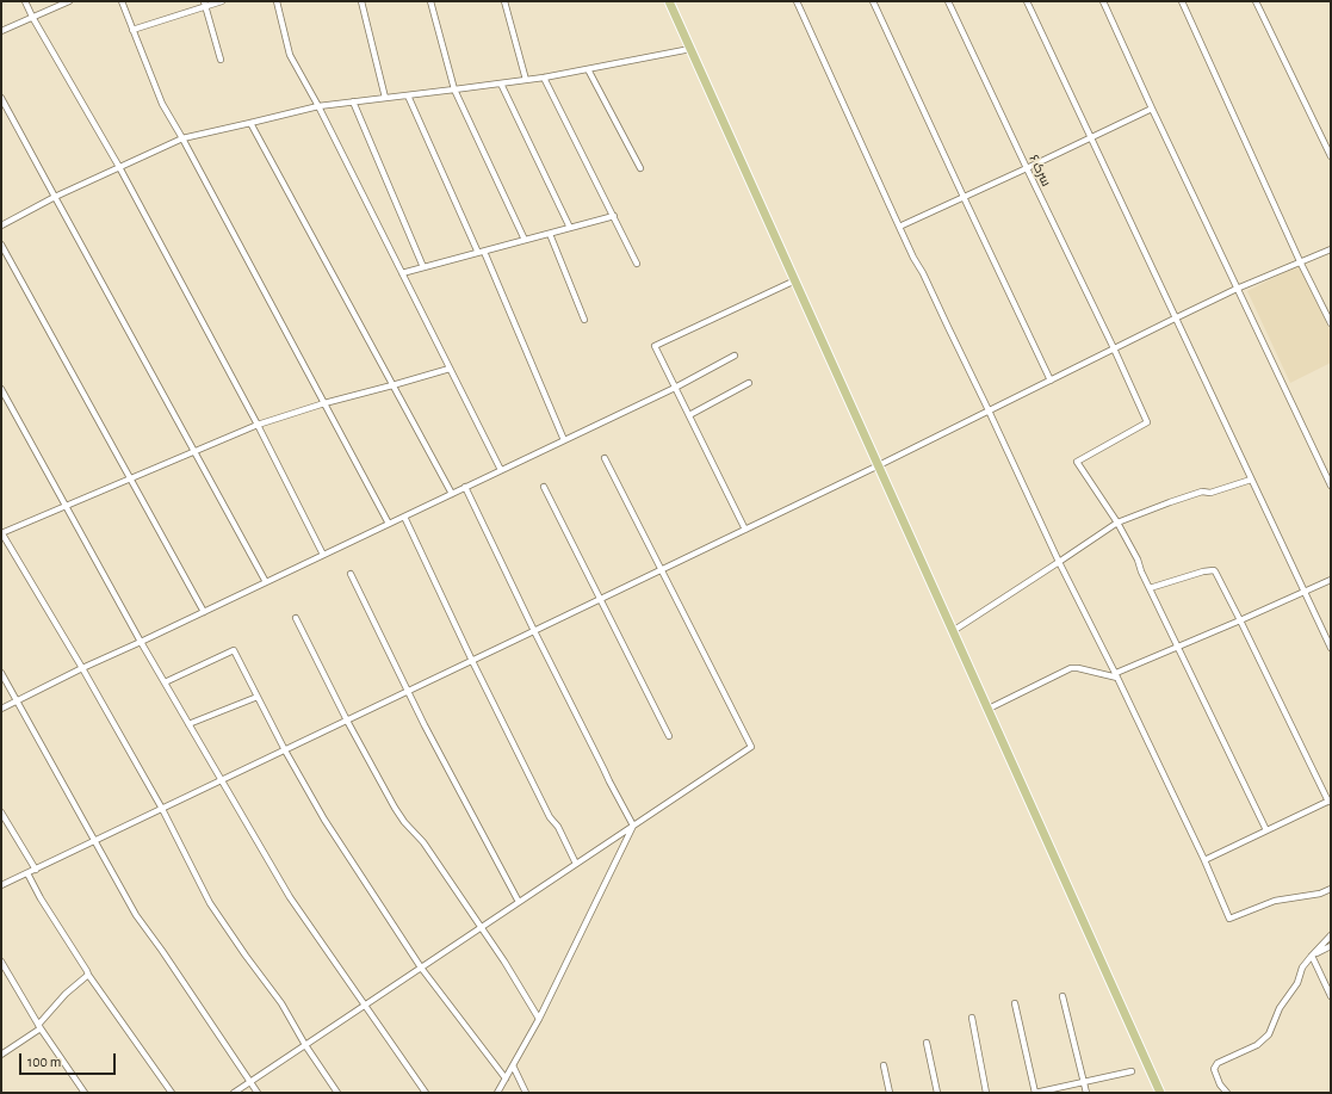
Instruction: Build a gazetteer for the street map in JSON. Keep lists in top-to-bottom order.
{
  "streets": {
    "street": ["سرک ۶"]
  },
  "scale_bar": "100 m"
}
